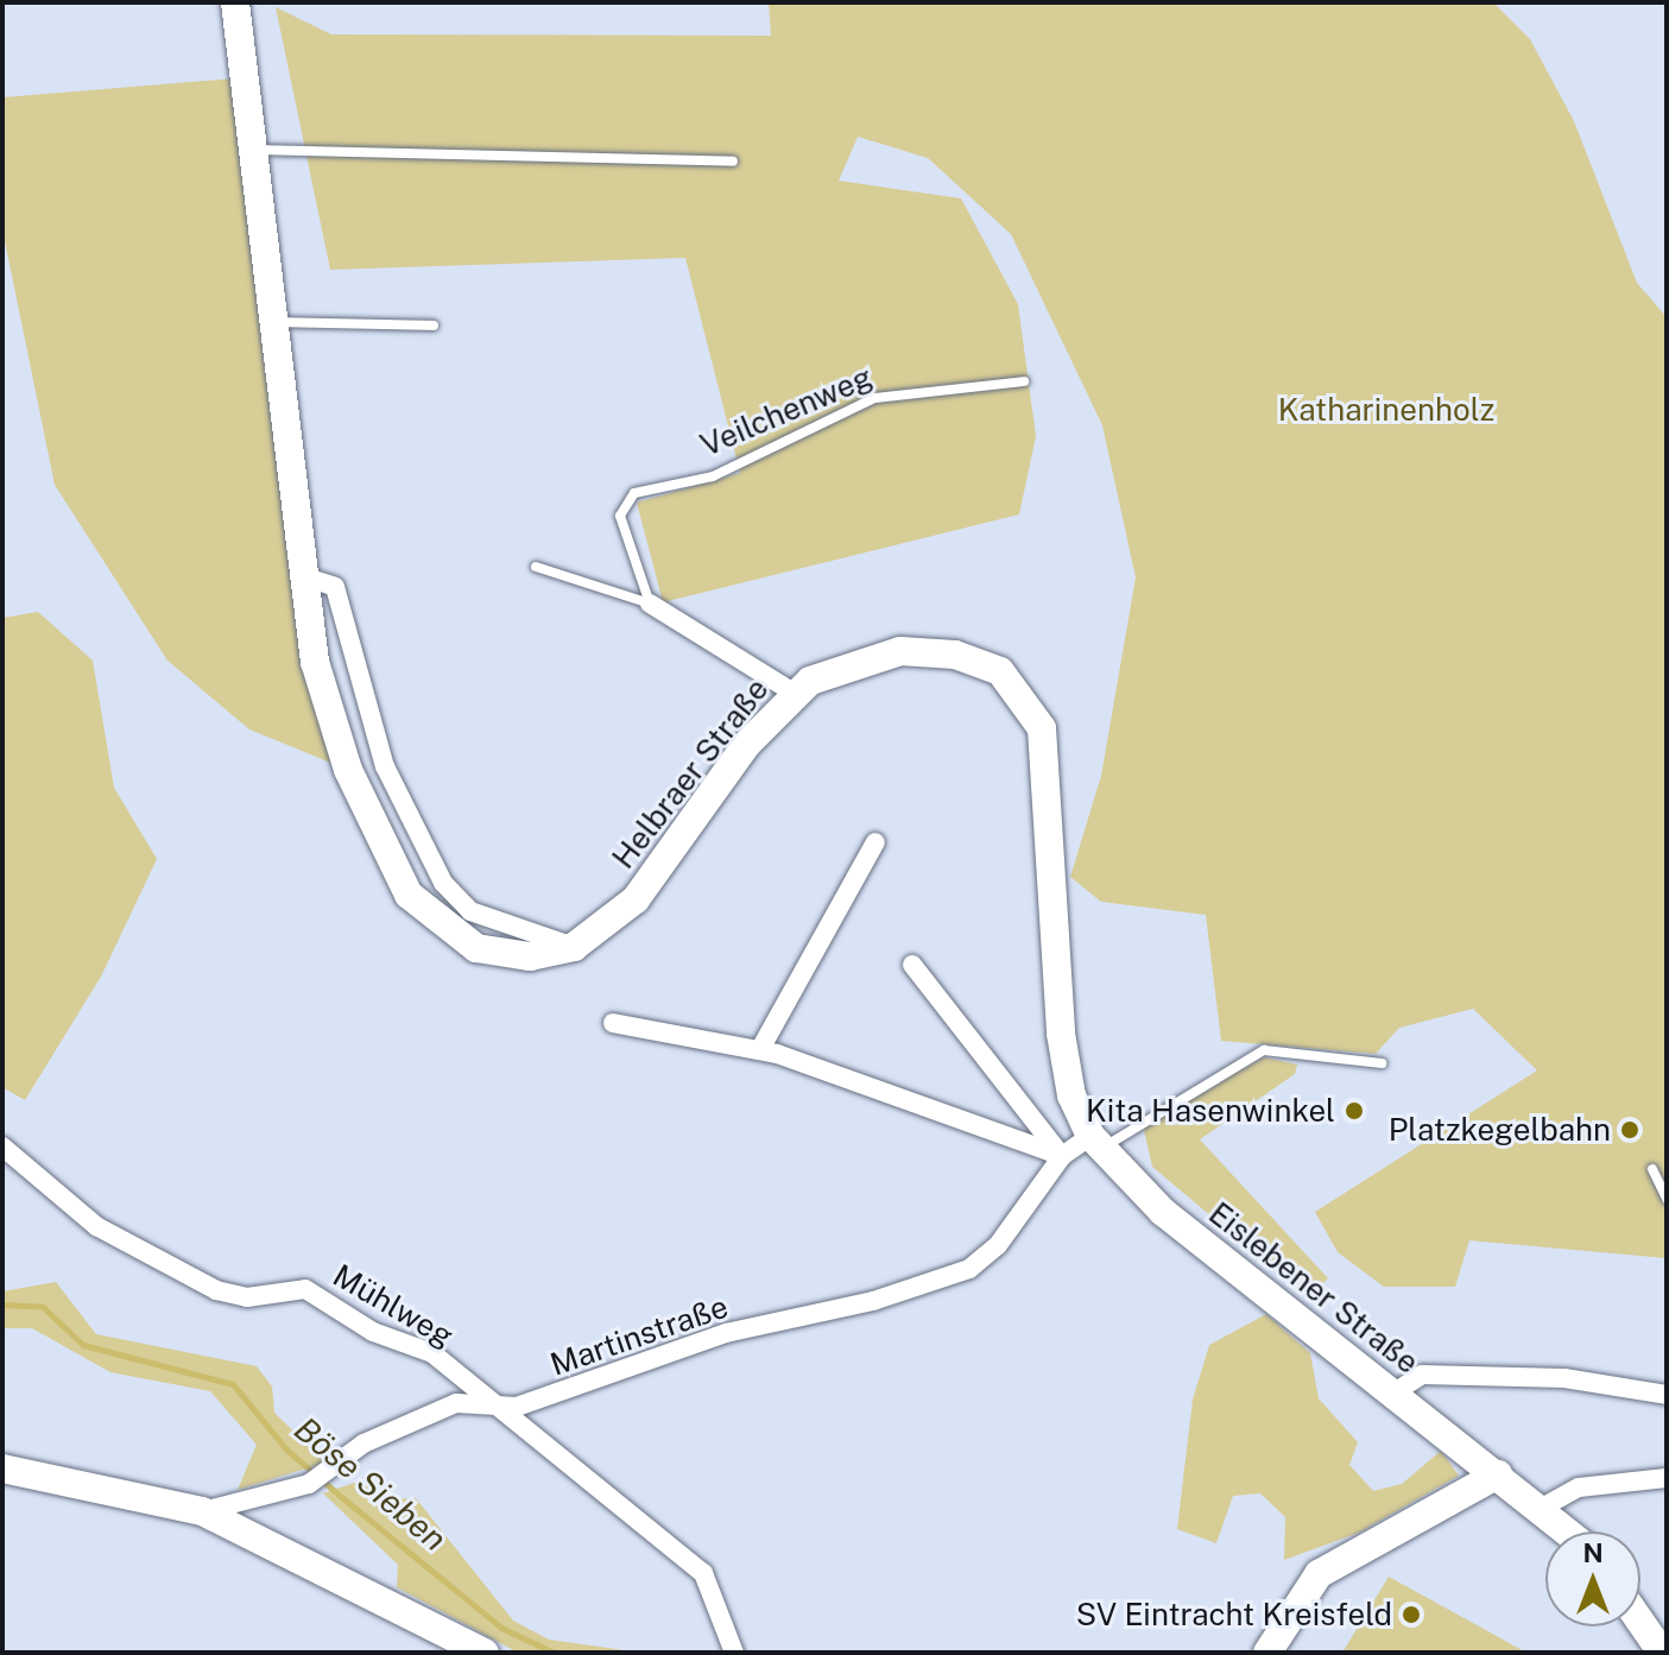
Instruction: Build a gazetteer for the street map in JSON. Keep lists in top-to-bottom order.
{
  "streets": {
    "main road": ["Helbraer Straße", "Eislebener Straße"],
    "street": ["Mühlweg", "Martinstraße"],
    "lane": ["Veilchenweg"]
  },
  "crossings": [
    ["Helbraer Straße", "Eislebener Straße"],
    ["Eislebener Straße", "Martinstraße"],
    ["Mühlweg", "Martinstraße"]
  ],
  "water": ["Böse Sieben"],
  "parks": ["Katharinenholz"],
  "places": ["Kita Hasenwinkel", "Platzkegelbahn", "SV Eintracht Kreisfeld"],
  "north": "top"
}
